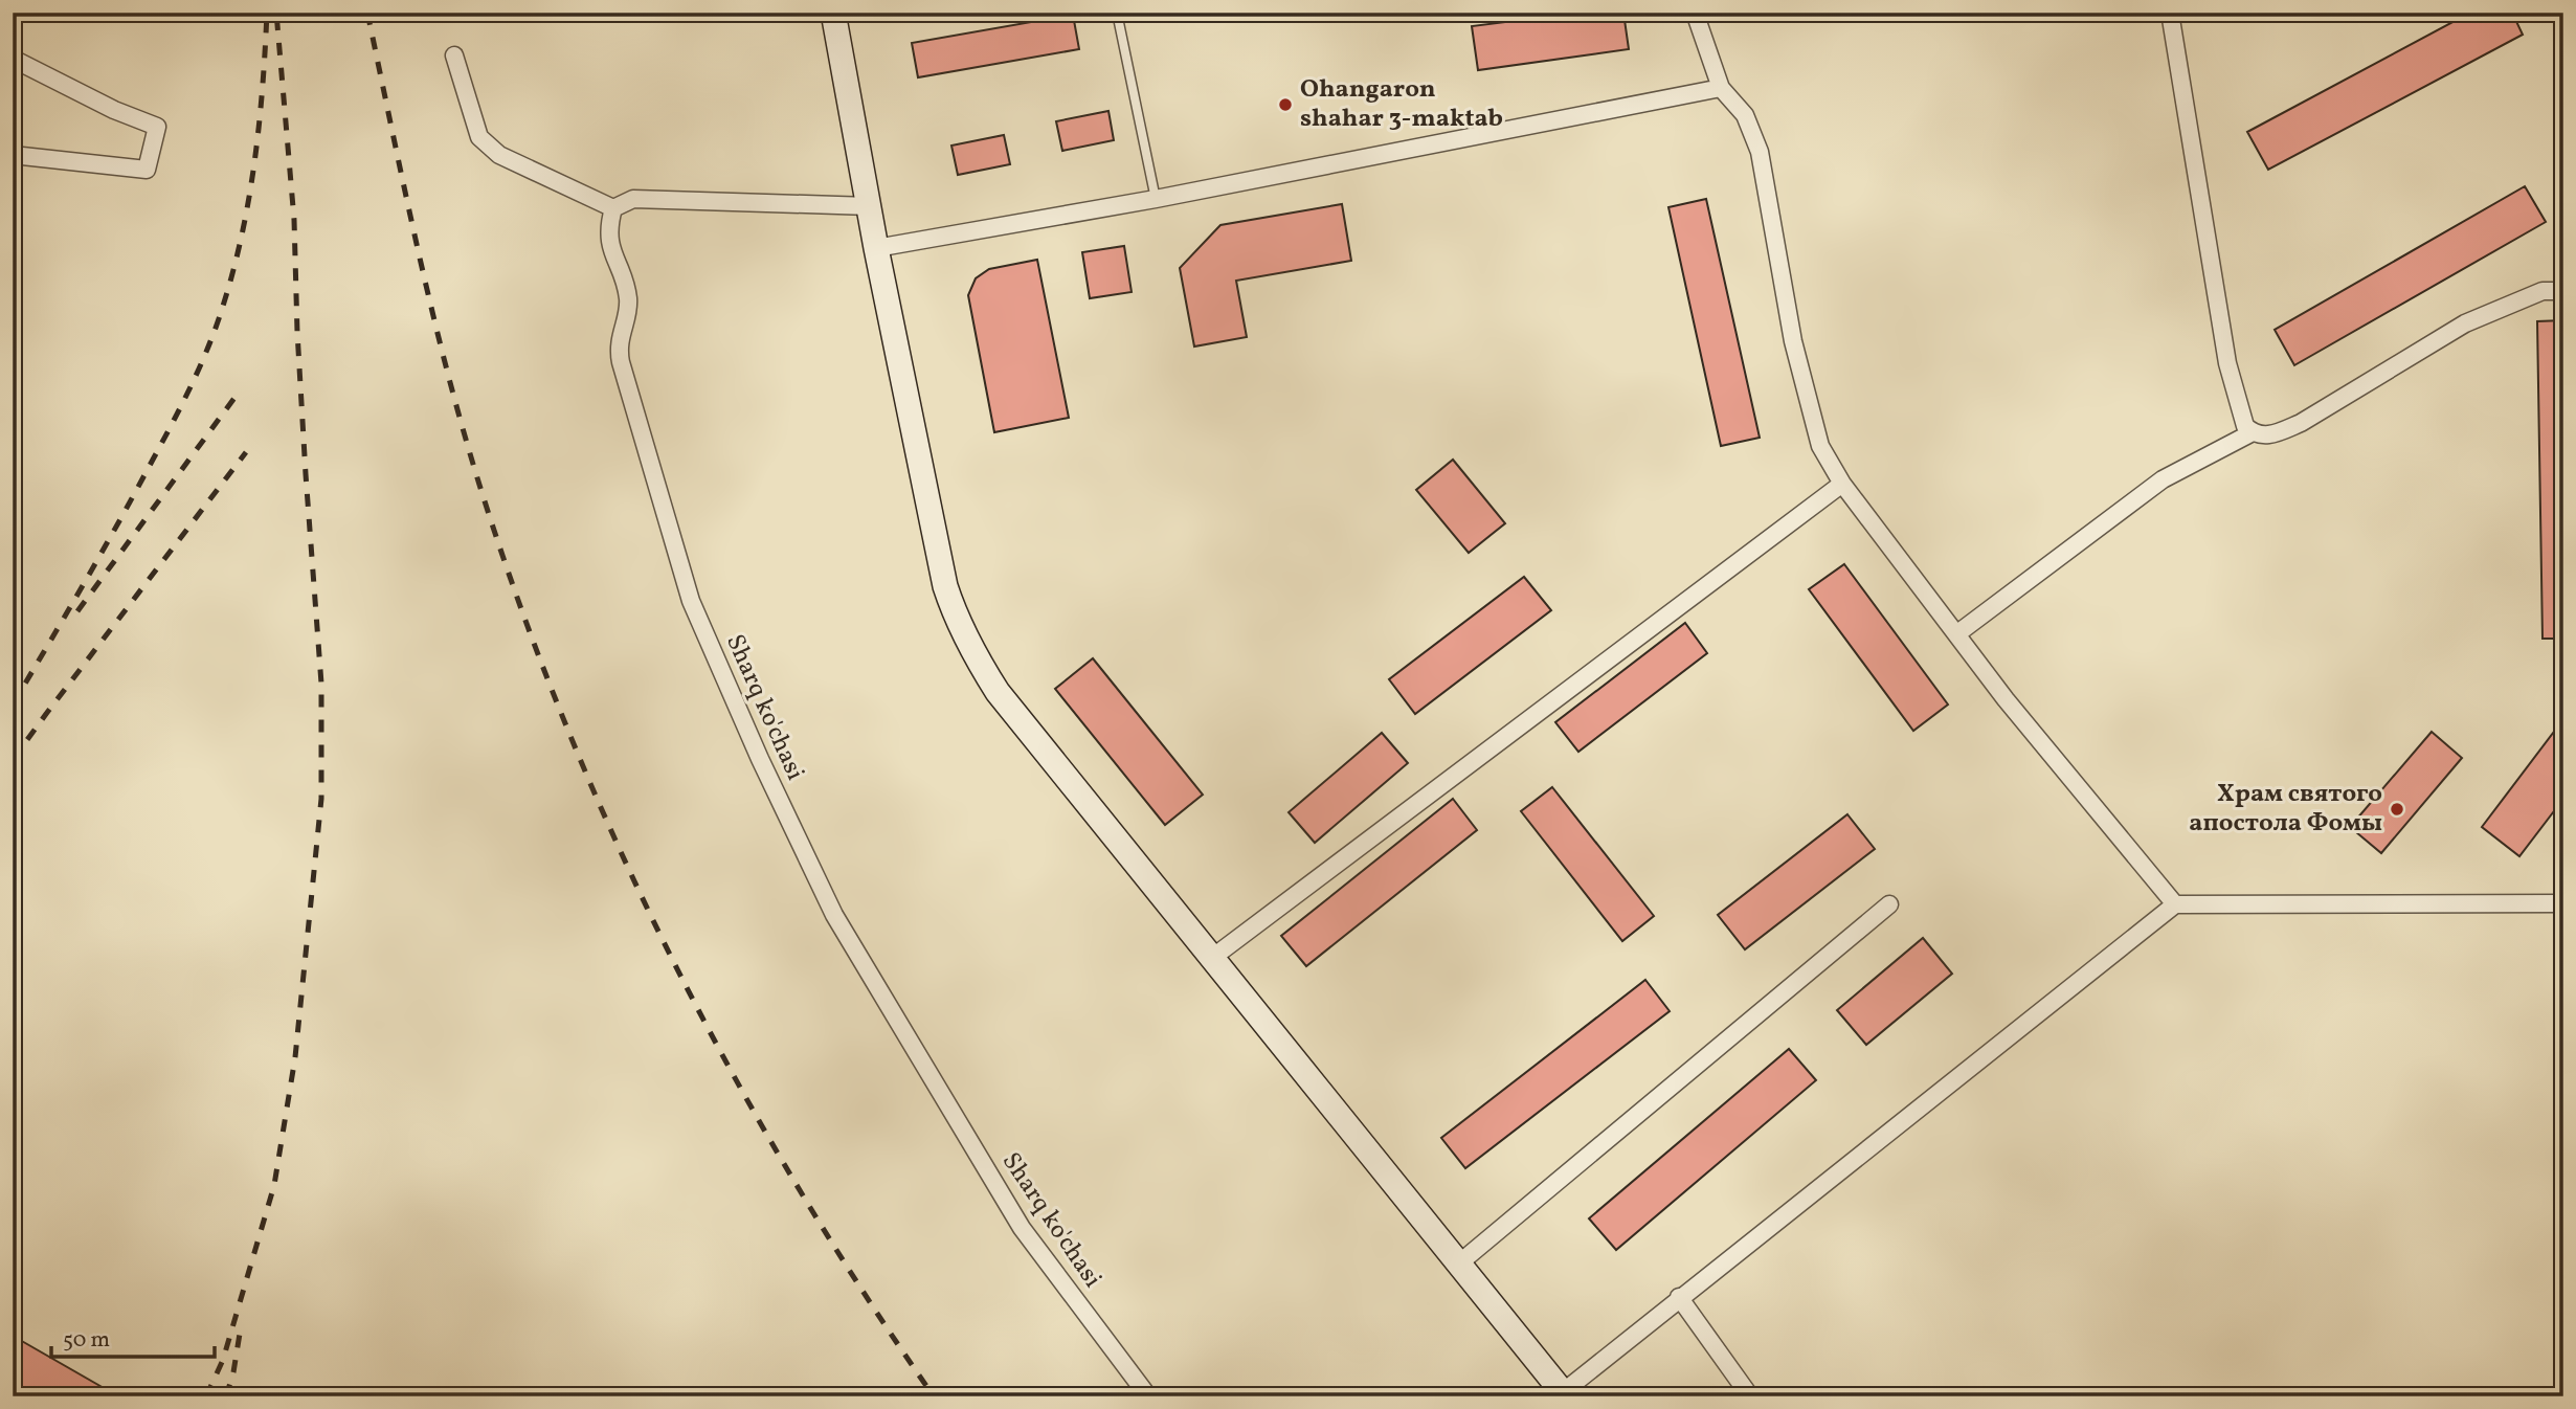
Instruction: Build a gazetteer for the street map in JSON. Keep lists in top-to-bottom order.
{
  "streets": {
    "street": ["Sharq ko'chasi"]
  },
  "places": ["Ohangaron shahar 3-maktab", "Храм святого апостола Фомы"],
  "scale_bar": "50 m"
}
